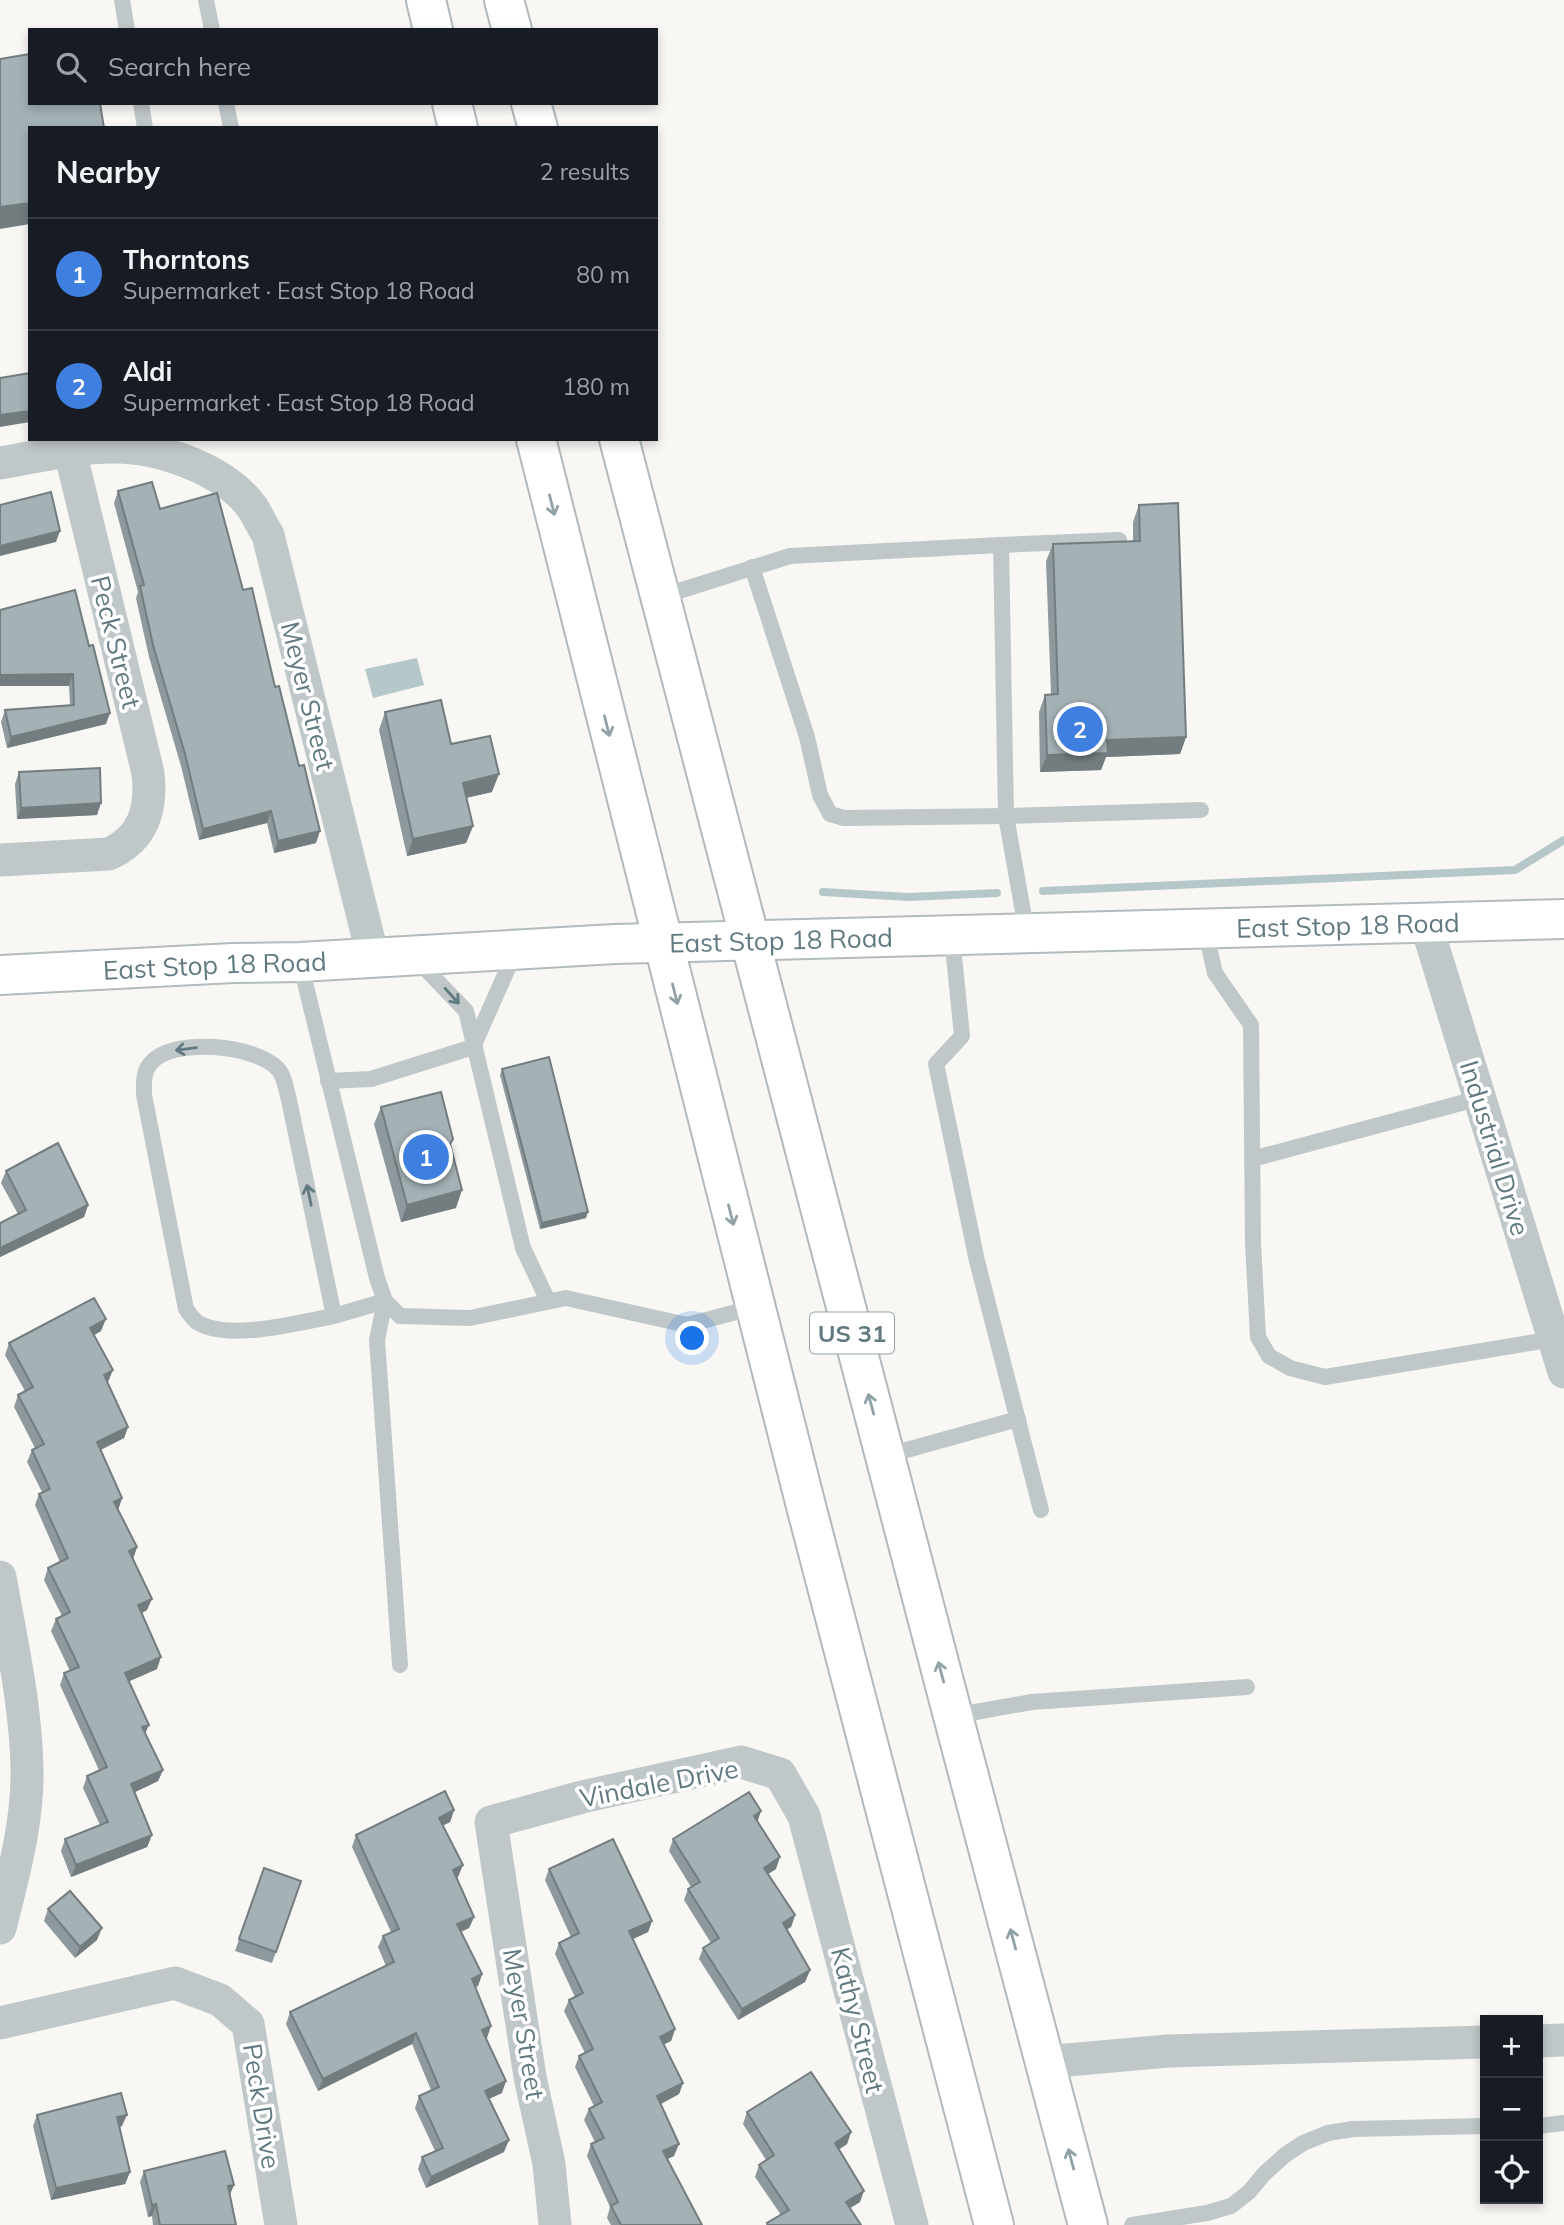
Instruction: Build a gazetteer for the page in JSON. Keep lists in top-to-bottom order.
{
  "streets": {
    "main road": ["East Stop 18 Road", "US 31"],
    "street": [
      "Peck Street",
      "Meyer Street",
      "Industrial Drive",
      "Vindale Drive",
      "Kathy Street",
      "Peck Drive"
    ]
  },
  "crossings": [
    ["Peck Street", "Meyer Street"],
    ["Meyer Street", "East Stop 18 Road"],
    ["Meyer Street", "Vindale Drive"],
    ["East Stop 18 Road", "Industrial Drive"],
    ["East Stop 18 Road", "US 31"],
    ["Vindale Drive", "Kathy Street"]
  ],
  "page": {
    "search": "Search here",
    "heading": ["Nearby", "2 results"],
    "list": [
      {
        "mark": "1",
        "name": "Thorntons",
        "note": "Supermarket · East Stop 18 Road",
        "value": "80 m"
      },
      {
        "mark": "2",
        "name": "Aldi",
        "note": "Supermarket · East Stop 18 Road",
        "value": "180 m"
      }
    ],
    "pins": ["2", "1"],
    "map_buttons": ["+", "−"]
  }
}
